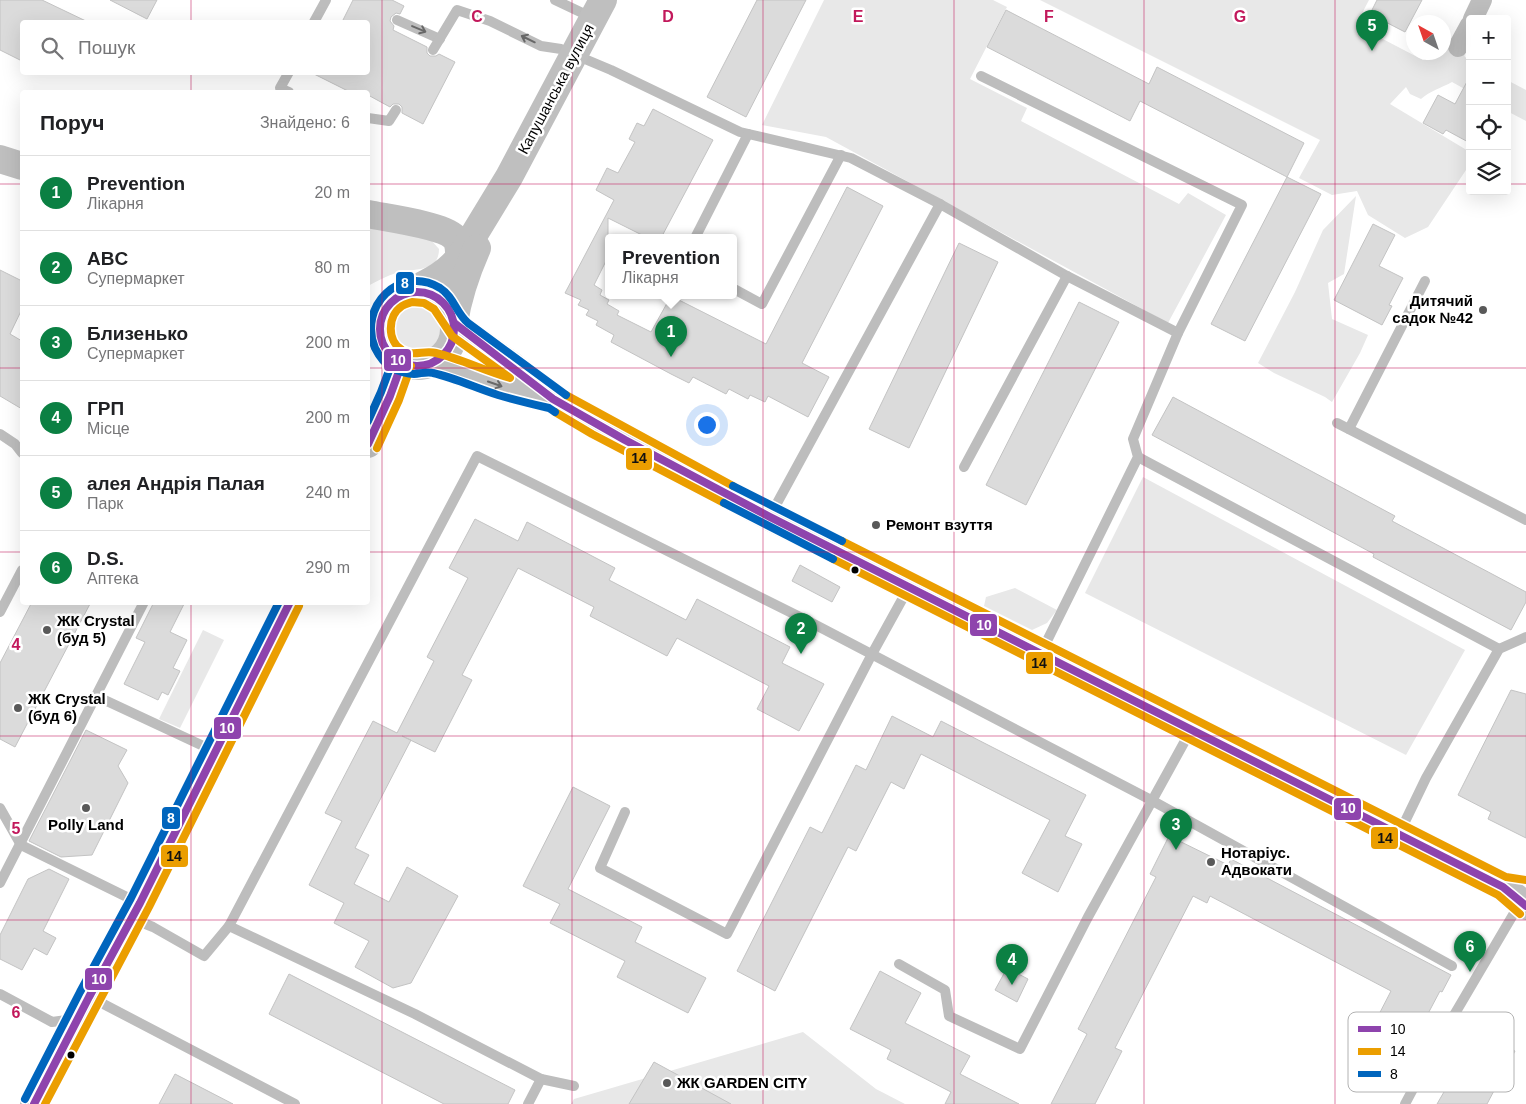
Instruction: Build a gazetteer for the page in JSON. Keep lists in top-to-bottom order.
{
  "streets": {
    "street": ["Капушанська вулиця"]
  },
  "places": [
    "Дитячий садок №42",
    "Ремонт взуття",
    "ЖК Crystal (буд 5)",
    "ЖК Crystal (буд 6)",
    "Polly Land",
    "Нотаріус. Адвокати",
    "ЖК GARDEN CITY"
  ],
  "lines": ["transit line 8", "transit line 10", "transit line 14"],
  "legend": ["10", "14", "8"],
  "north": "top left",
  "page": {
    "pins": [
      "5",
      "1",
      "2",
      "3",
      "6",
      "4"
    ],
    "map_buttons": ["+", "−"],
    "search": "Пошук",
    "heading": ["Поруч", "Знайдено: 6"],
    "list": [
      {
        "mark": "1",
        "name": "Prevention",
        "note": "Лікарня",
        "value": "20 m"
      },
      {
        "mark": "2",
        "name": "ABC",
        "note": "Супермаркет",
        "value": "80 m"
      },
      {
        "mark": "3",
        "name": "Близенько",
        "note": "Супермаркет",
        "value": "200 m"
      },
      {
        "mark": "4",
        "name": "ГРП",
        "note": "Місце",
        "value": "200 m"
      },
      {
        "mark": "5",
        "name": "алея Андрія Палая",
        "note": "Парк",
        "value": "240 m"
      },
      {
        "mark": "6",
        "name": "D.S.",
        "note": "Аптека",
        "value": "290 m"
      }
    ],
    "popup": ["Prevention", "Лікарня"]
  },
  "grid": {
    "columns": [
      "C",
      "D",
      "E",
      "F",
      "G"
    ],
    "rows": ["4", "5", "6"]
  }
}
